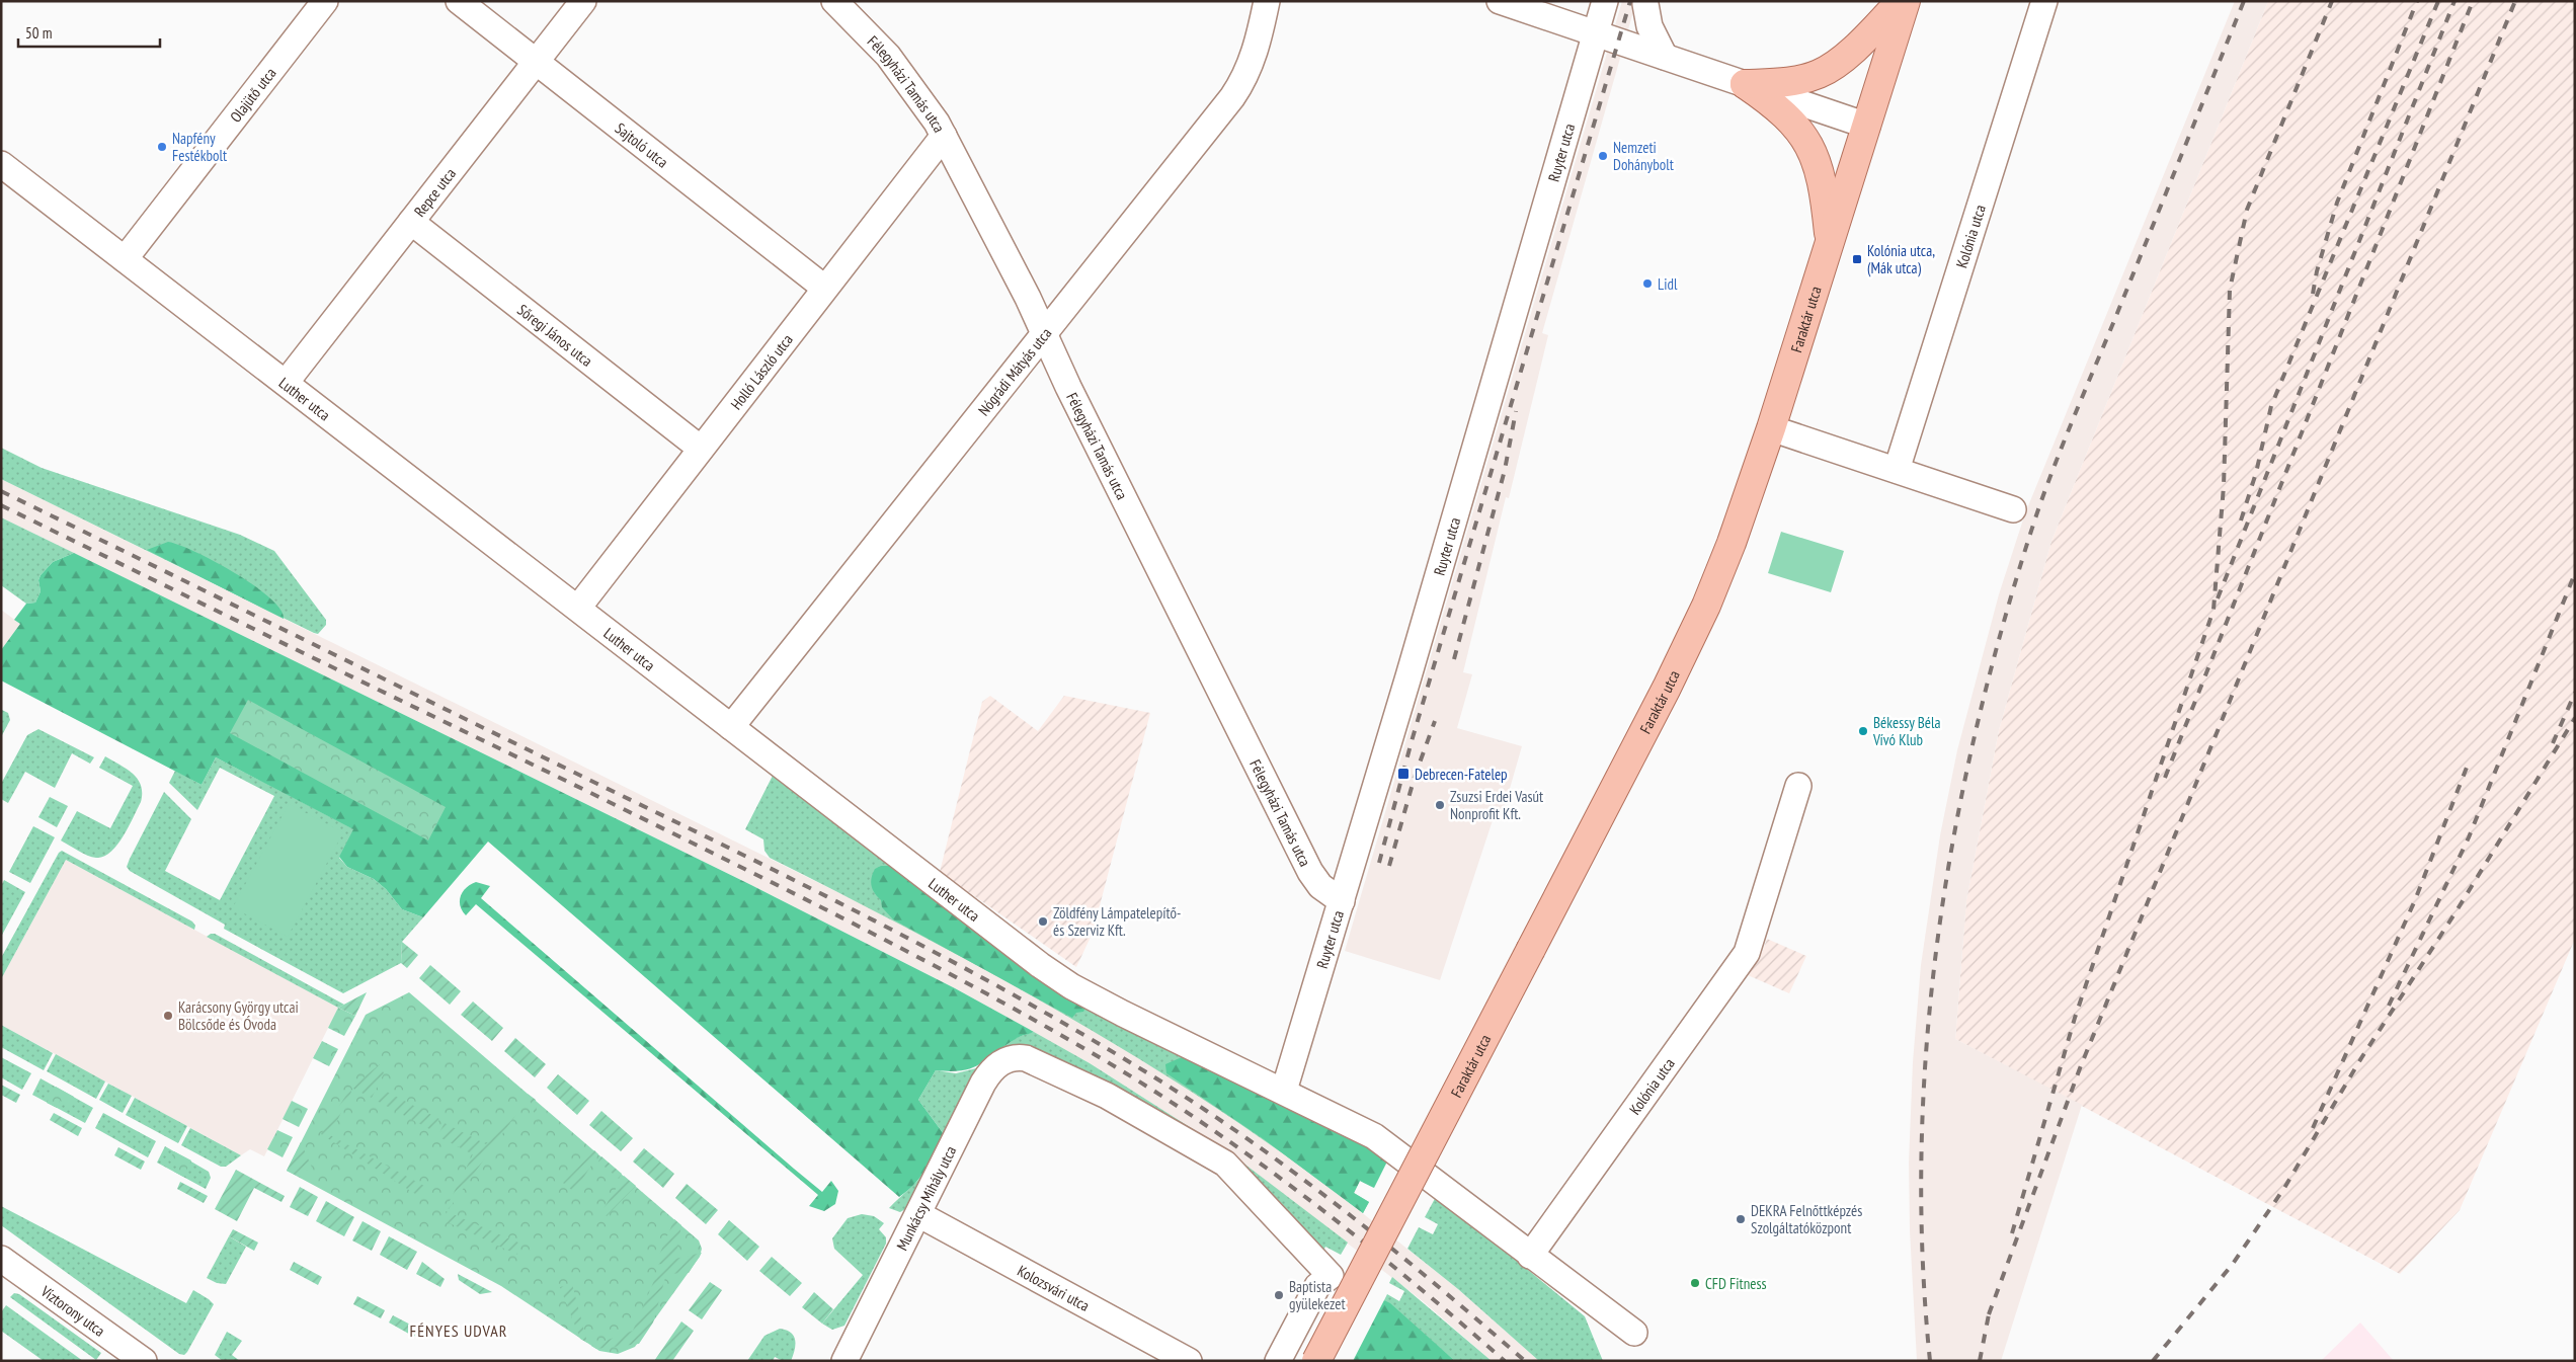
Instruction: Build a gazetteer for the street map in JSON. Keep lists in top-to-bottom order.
{
  "streets": {
    "main road": ["Faraktár utca"],
    "street": [
      "Félegyházi Tamás utca",
      "Olajütő utca",
      "Sajtoló utca",
      "Ruyter utca",
      "Repce utca",
      "Kolónia utca",
      "Sőregi János utca",
      "Holló László utca",
      "Nógrádi Mátyás utca",
      "Luther utca",
      "Munkácsy Mihály utca",
      "Kolozsvári utca",
      "Víztorony utca"
    ]
  },
  "crossings": [
    ["Félegyházi Tamás utca", "Ruyter utca"],
    ["Félegyházi Tamás utca", "Holló László utca"],
    ["Félegyházi Tamás utca", "Nógrádi Mátyás utca"],
    ["Olajütő utca", "Luther utca"],
    ["Sajtoló utca", "Repce utca"],
    ["Sajtoló utca", "Holló László utca"],
    ["Ruyter utca", "Luther utca"],
    ["Repce utca", "Sőregi János utca"],
    ["Repce utca", "Luther utca"],
    ["Kolónia utca", "Luther utca"],
    ["Sőregi János utca", "Holló László utca"],
    ["Holló László utca", "Luther utca"],
    ["Nógrádi Mátyás utca", "Luther utca"],
    ["Munkácsy Mihály utca", "Kolozsvári utca"]
  ],
  "districts": ["FÉNYES UDVAR"],
  "places": {
    "other": [
      "Napfény Festékbolt",
      "Nemzeti Dohánybolt",
      "Lidl",
      "Békessy Béla Vívó Klub",
      "Zsuzsi Erdei Vasút Nonprofit Kft.",
      "Zöldfény Lámpatelepítő- és Szerviz Kft.",
      "Karácsony György utcai Bölcsőde és Óvoda",
      "DEKRA Felnőttképzés Szolgáltatóközpont",
      "CFD Fitness",
      "Baptista gyülekezet"
    ],
    "transit": ["Kolónia utca, (Mák utca)", "Debrecen-Fatelep"]
  },
  "scale_bar": "50 m"
}
